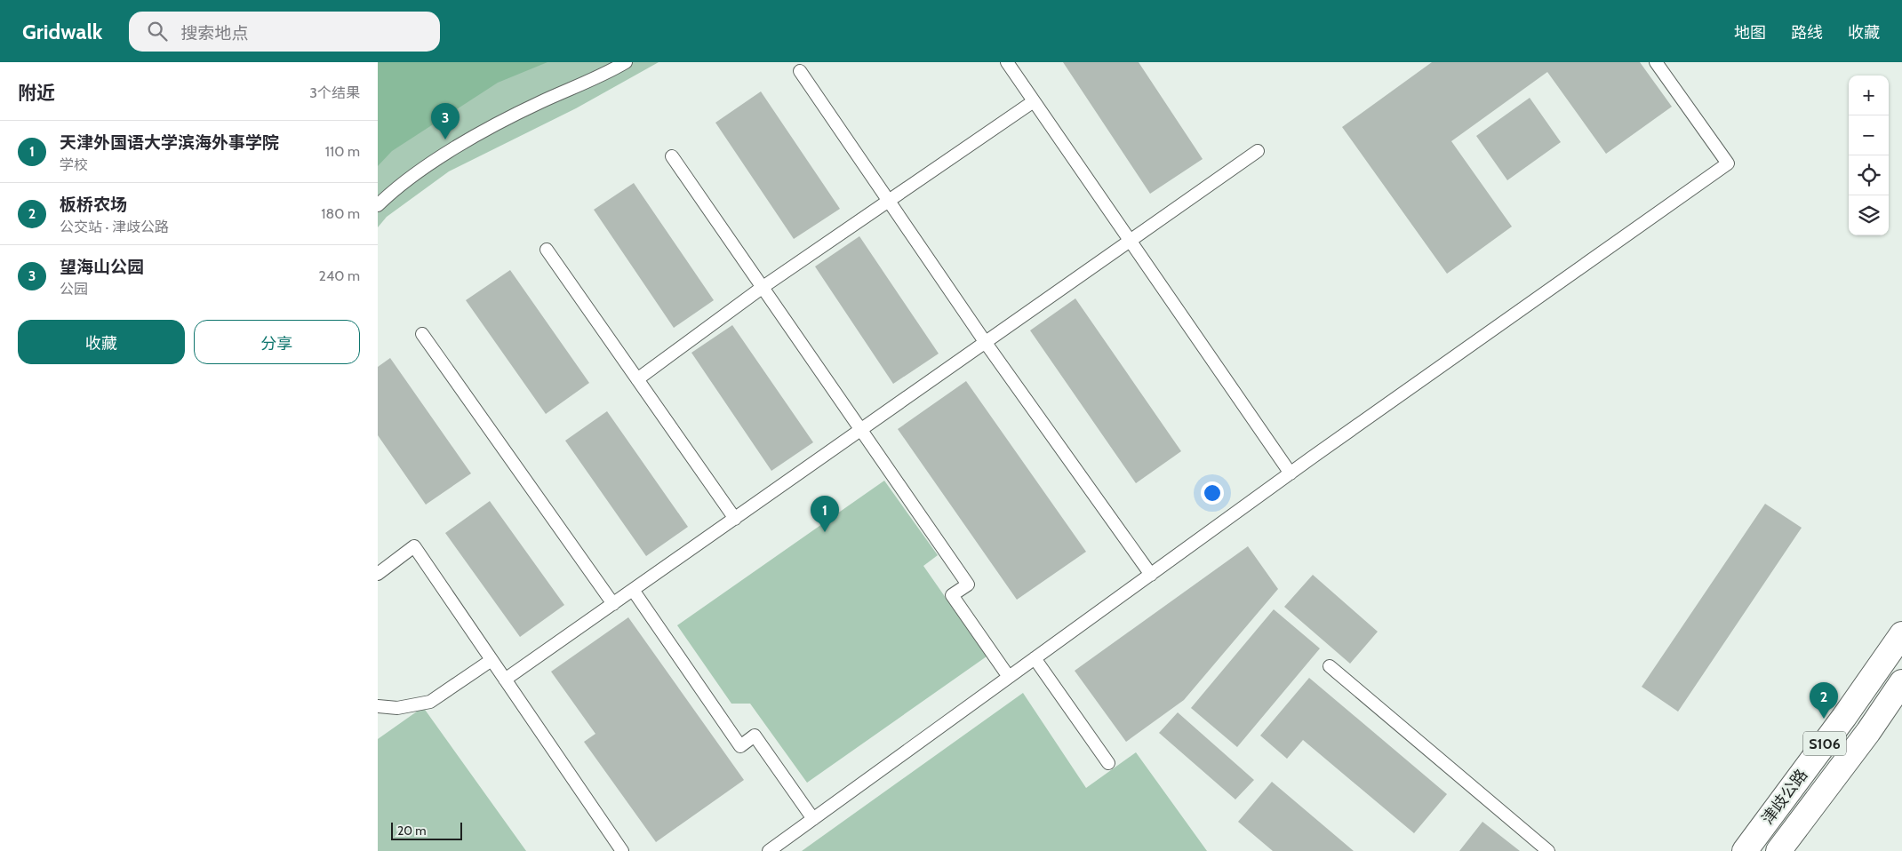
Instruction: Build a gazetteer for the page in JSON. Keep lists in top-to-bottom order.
{
  "streets": {
    "main road": ["S106", "津歧公路"]
  },
  "scale_bar": "20 m",
  "page": {
    "header": "Gridwalk",
    "search": "搜索地点",
    "nav": ["地图", "路线", "收藏"],
    "heading": ["附近", "3个结果"],
    "map_buttons": ["+", "−"],
    "pins": ["3", "1", "2"],
    "list": [
      {
        "mark": "1",
        "name": "天津外国语大学滨海外事学院",
        "note": "学校",
        "value": "110 m"
      },
      {
        "mark": "2",
        "name": "板桥农场",
        "note": "公交站 · 津歧公路",
        "value": "180 m"
      },
      {
        "mark": "3",
        "name": "望海山公园",
        "note": "公园",
        "value": "240 m"
      }
    ],
    "buttons": ["收藏", "分享"],
    "scale": "20 m"
  }
}
